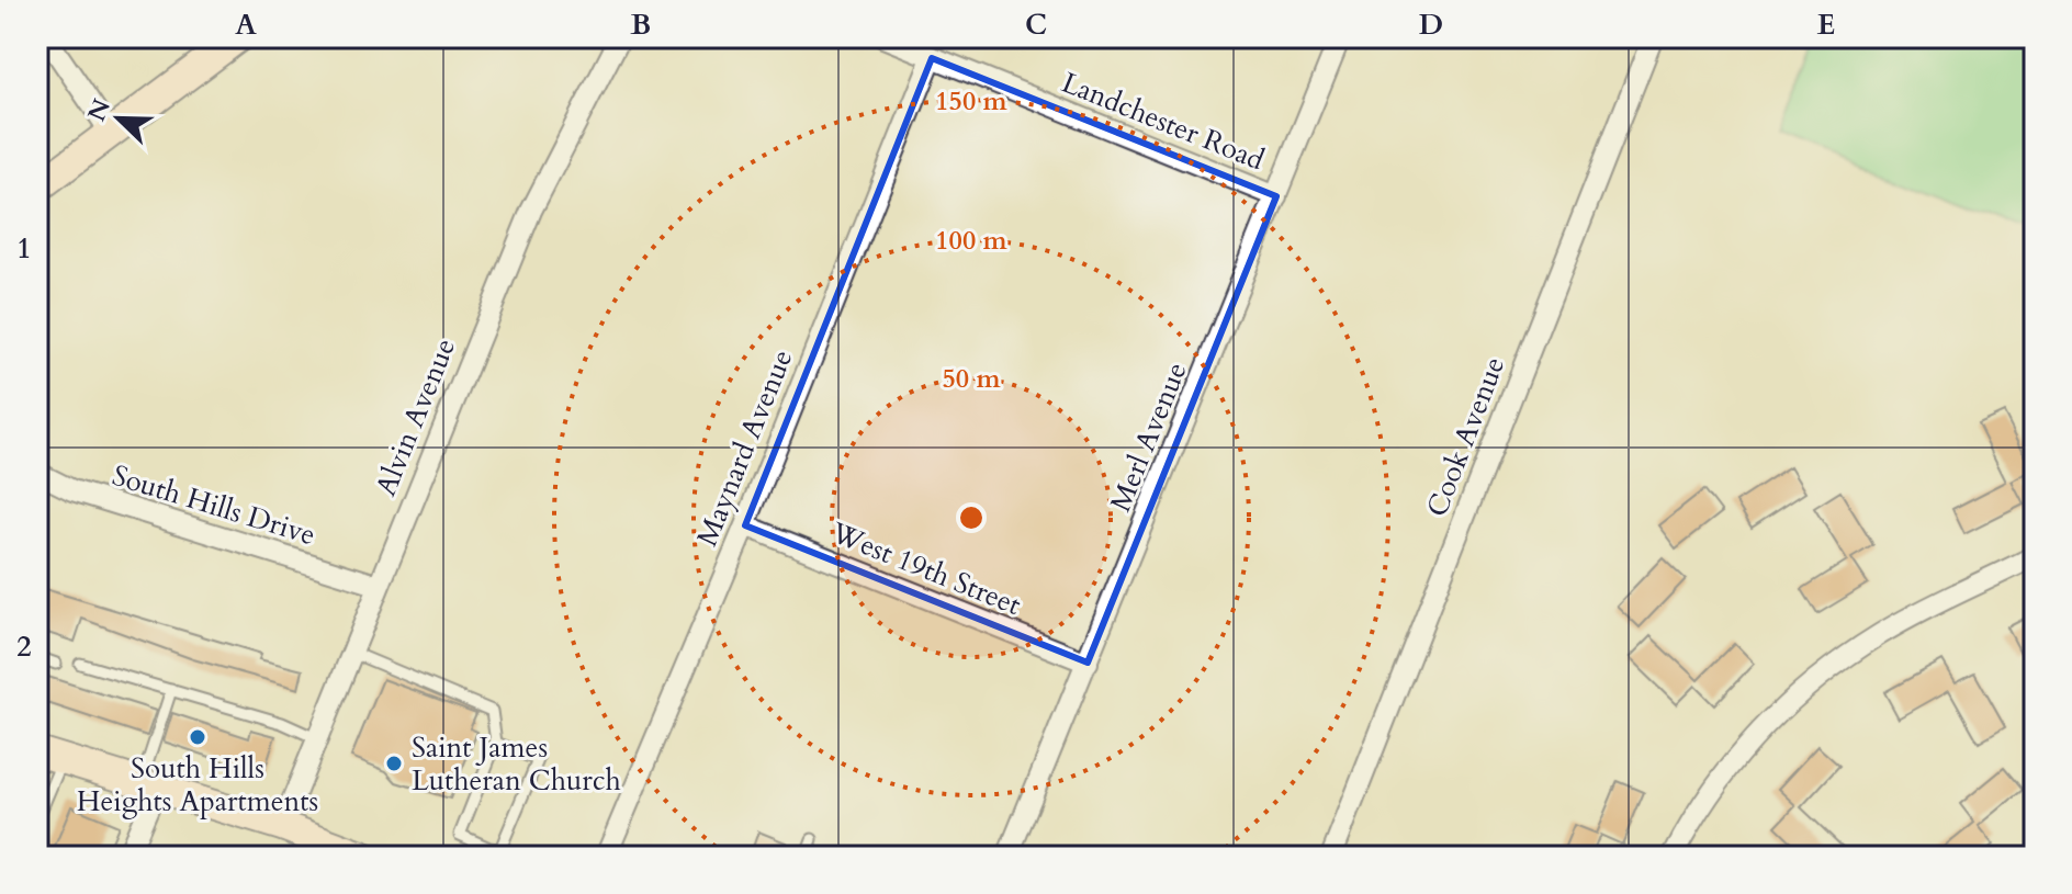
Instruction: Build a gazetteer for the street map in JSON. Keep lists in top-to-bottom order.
{
  "streets": {
    "street": [
      "Landchester Road",
      "Alvin Avenue",
      "Merl Avenue",
      "Cook Avenue",
      "Maynard Avenue",
      "South Hills Drive",
      "West 19th Street"
    ]
  },
  "crossings": [
    ["Landchester Road", "Merl Avenue"],
    ["Landchester Road", "Maynard Avenue"],
    ["Alvin Avenue", "South Hills Drive"],
    ["Merl Avenue", "West 19th Street"],
    ["Maynard Avenue", "West 19th Street"]
  ],
  "places": ["South Hills Heights Apartments", "Saint James Lutheran Church"],
  "north": "top left",
  "grid": {
    "columns": [
      "A",
      "B",
      "C",
      "D",
      "E"
    ],
    "rows": ["1", "2"]
  },
  "rings": ["150 m", "100 m", "50 m"]
}
